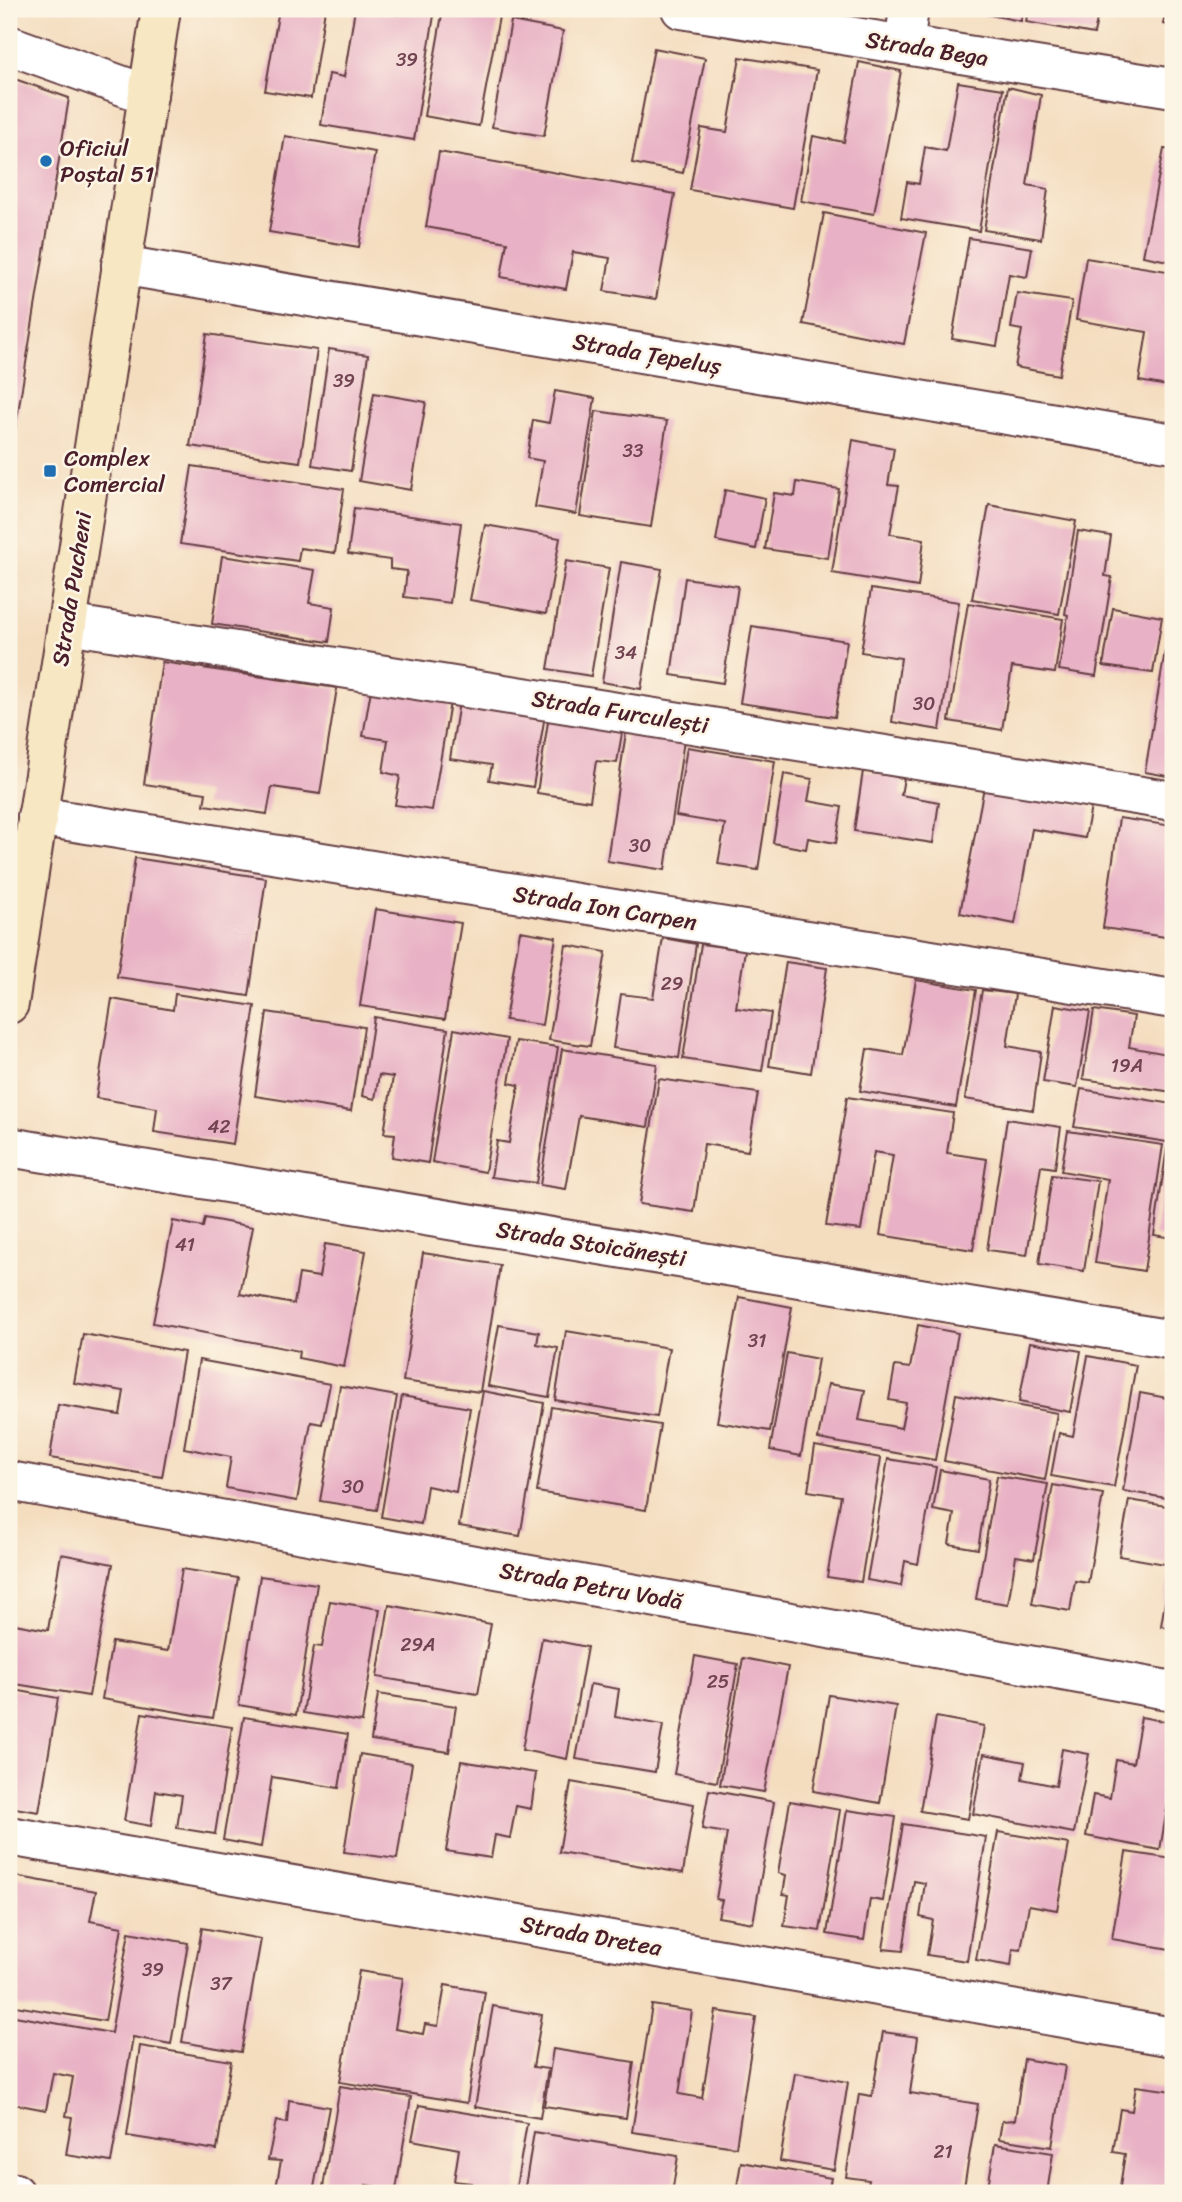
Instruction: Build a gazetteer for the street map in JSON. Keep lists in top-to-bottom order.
{
  "streets": {
    "street": [
      "Strada Bega",
      "Strada Țepeluș",
      "Strada Pucheni",
      "Strada Furculești",
      "Strada Ion Carpen",
      "Strada Stoicănești",
      "Strada Petru Vodă",
      "Strada Dretea"
    ]
  },
  "crossings": [
    ["Strada Țepeluș", "Strada Pucheni"],
    ["Strada Pucheni", "Strada Furculești"],
    ["Strada Pucheni", "Strada Ion Carpen"]
  ],
  "places": {
    "other": ["Oficiul Poștal 51"],
    "transit": ["Complex Comercial"]
  },
  "house_numbers": [
    "39",
    "39",
    "33",
    "34",
    "30",
    "30",
    "29",
    "19A",
    "42",
    "41",
    "31",
    "30",
    "29A",
    "25",
    "39",
    "37",
    "21"
  ]
}
